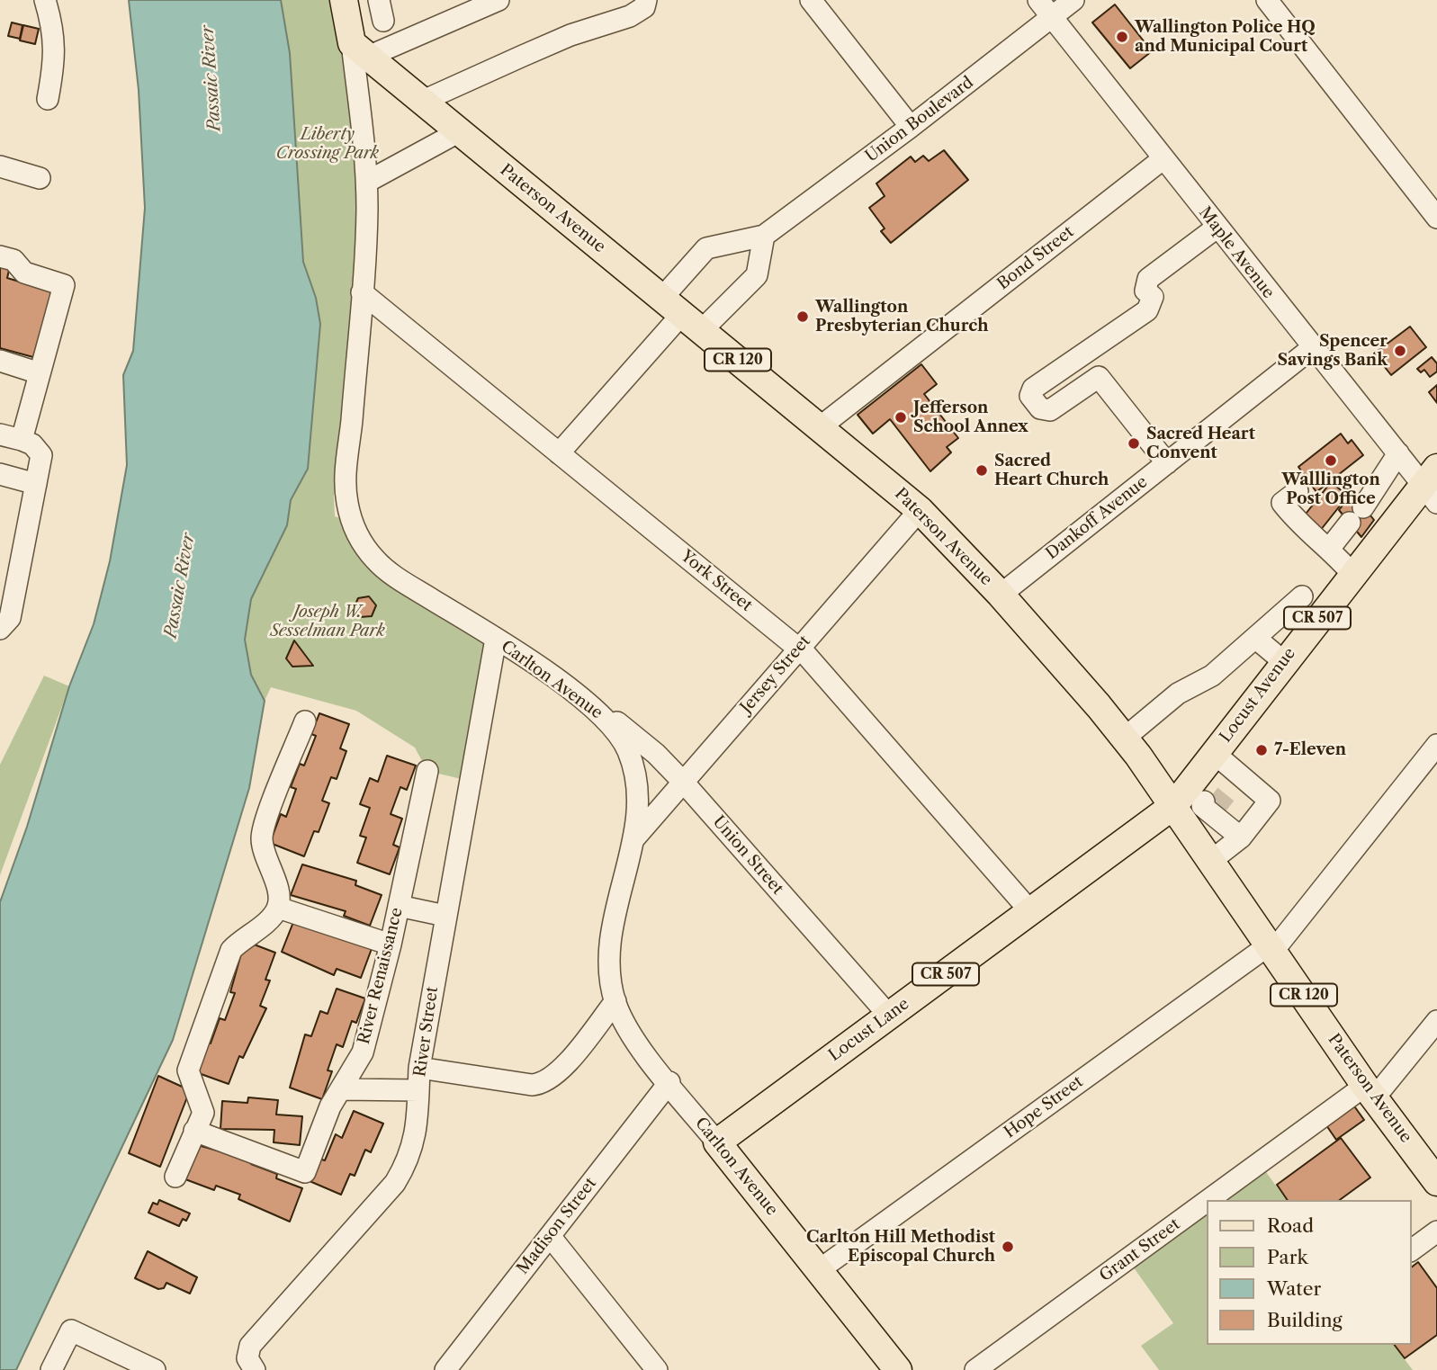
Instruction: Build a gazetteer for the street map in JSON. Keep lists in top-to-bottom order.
{
  "streets": {
    "main road": [
      "Paterson Avenue",
      "CR 120",
      "CR 507",
      "Carlton Avenue",
      "Locust Avenue",
      "Locust Lane"
    ],
    "street": [
      "Union Boulevard",
      "Maple Avenue",
      "Bond Street",
      "Dankoff Avenue",
      "York Street",
      "Jersey Street",
      "Union Street",
      "River Renaissance",
      "River Street",
      "Hope Street",
      "Madison Street",
      "Grant Street"
    ]
  },
  "crossings": [
    ["Union Boulevard", "Paterson Avenue"],
    ["Union Boulevard", "Maple Avenue"],
    ["Paterson Avenue", "Bond Street"],
    ["Paterson Avenue", "Dankoff Avenue"],
    ["Paterson Avenue", "Jersey Street"],
    ["Paterson Avenue", "Carlton Avenue"],
    ["Paterson Avenue", "Locust Avenue"],
    ["Paterson Avenue", "Locust Lane"],
    ["Paterson Avenue", "Hope Street"],
    ["Paterson Avenue", "Grant Street"],
    ["Maple Avenue", "Bond Street"],
    ["Maple Avenue", "Dankoff Avenue"],
    ["Maple Avenue", "Locust Avenue"],
    ["York Street", "Jersey Street"],
    ["York Street", "Carlton Avenue"],
    ["York Street", "Locust Lane"],
    ["Jersey Street", "Carlton Avenue"],
    ["Jersey Street", "Union Street"],
    ["Carlton Avenue", "Union Street"],
    ["Carlton Avenue", "Locust Lane"],
    ["Carlton Avenue", "River Street"],
    ["Carlton Avenue", "Hope Street"],
    ["Carlton Avenue", "Madison Street"],
    ["Locust Avenue", "Locust Lane"],
    ["Union Street", "Locust Lane"]
  ],
  "water": ["Passaic River"],
  "parks": ["Liberty Crossing Park", "Joseph W. Sesselman Park"],
  "places": [
    "Wallington Police HQ and Municipal Court",
    "Wallington Presbyterian Church",
    "Spencer Savings Bank",
    "Jefferson School Annex",
    "Sacred Heart Convent",
    "Walllington Post Office",
    "Sacred Heart Church",
    "7-Eleven",
    "Carlton Hill Methodist Episcopal Church"
  ],
  "legend": [
    "Road",
    "Park",
    "Water",
    "Building"
  ]
}
